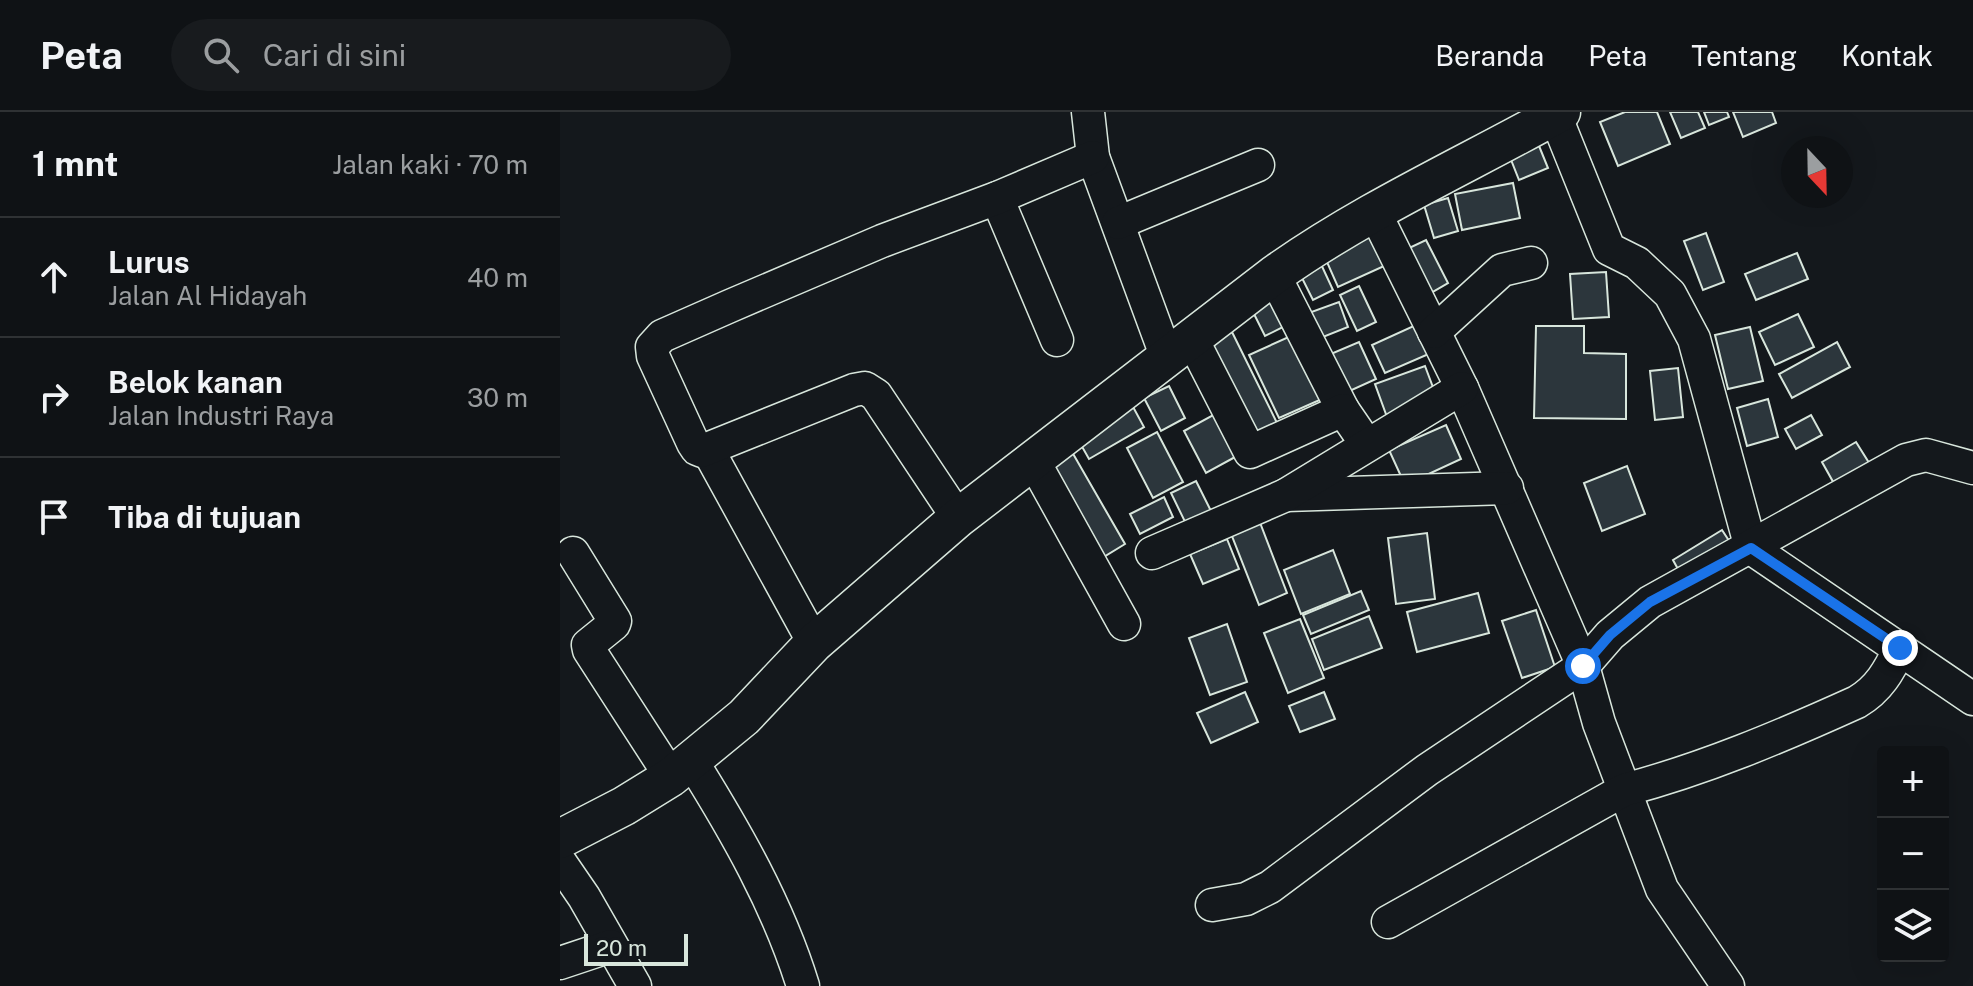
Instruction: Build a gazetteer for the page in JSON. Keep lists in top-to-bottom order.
{
  "scale_bar": "20 m",
  "north": "bottom",
  "page": {
    "header": "Peta",
    "search": "Cari di sini",
    "nav": [
      "Beranda",
      "Peta",
      "Tentang",
      "Kontak"
    ],
    "heading": ["1 mnt", "Jalan kaki · 70 m"],
    "list": [
      ["Lurus", "Jalan Al Hidayah", "40 m"],
      ["Belok kanan", "Jalan Industri Raya", "30 m"],
      "Tiba di tujuan"
    ],
    "map_buttons": ["+", "−"],
    "scale": "20 m"
  }
}
